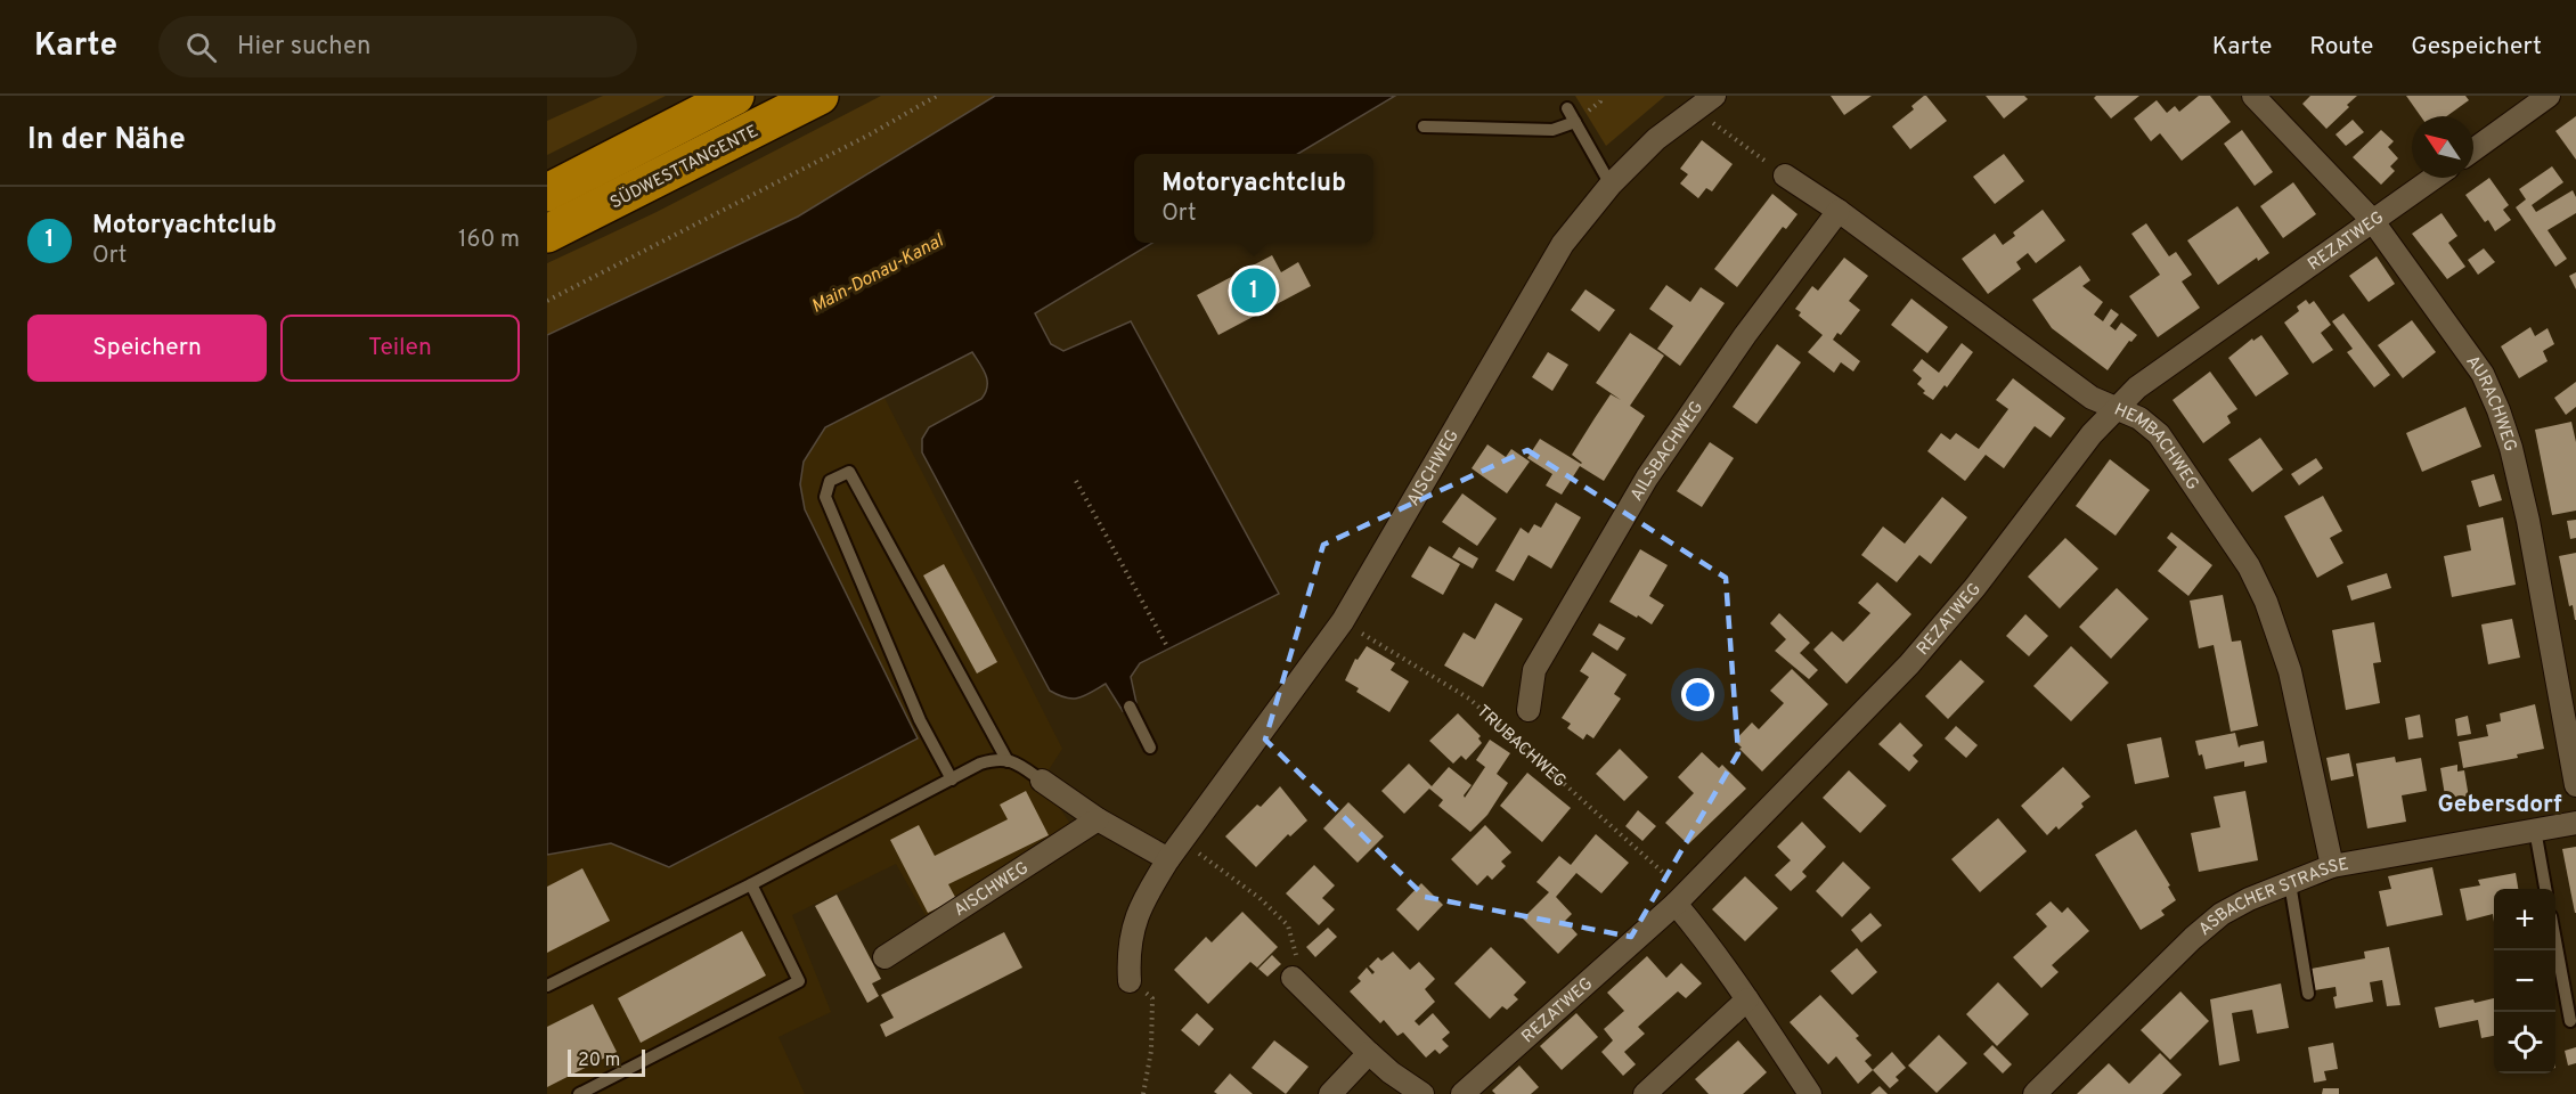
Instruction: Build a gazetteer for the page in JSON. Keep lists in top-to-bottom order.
{
  "streets": {
    "highway": ["SÜDWESTTANGENTE"],
    "street": [
      "REZATWEG",
      "AURACHWEG",
      "HEMBACHWEG",
      "AILSBACHWEG",
      "AISCHWEG",
      "ASBACHER STRASSE"
    ],
    "path": ["TRUBACHWEG"]
  },
  "crossings": [
    ["REZATWEG", "AURACHWEG"],
    ["REZATWEG", "HEMBACHWEG"],
    ["REZATWEG", "TRUBACHWEG"],
    ["HEMBACHWEG", "AILSBACHWEG"],
    ["HEMBACHWEG", "ASBACHER STRASSE"],
    ["AISCHWEG", "TRUBACHWEG"]
  ],
  "districts": ["Gebersdorf"],
  "water": ["Main-Donau-Kanal"],
  "scale_bar": "20 m",
  "north": "top left",
  "page": {
    "header": "Karte",
    "search": "Hier suchen",
    "nav": ["Karte", "Route", "Gespeichert"],
    "heading": "In der Nähe",
    "popup": ["Motoryachtclub", "Ort"],
    "list": [
      {
        "mark": "1",
        "name": "Motoryachtclub",
        "note": "Ort",
        "value": "160 m"
      }
    ],
    "pins": "1",
    "buttons": ["Speichern", "Teilen"],
    "map_buttons": ["+", "−"],
    "scale": "20 m"
  }
}
